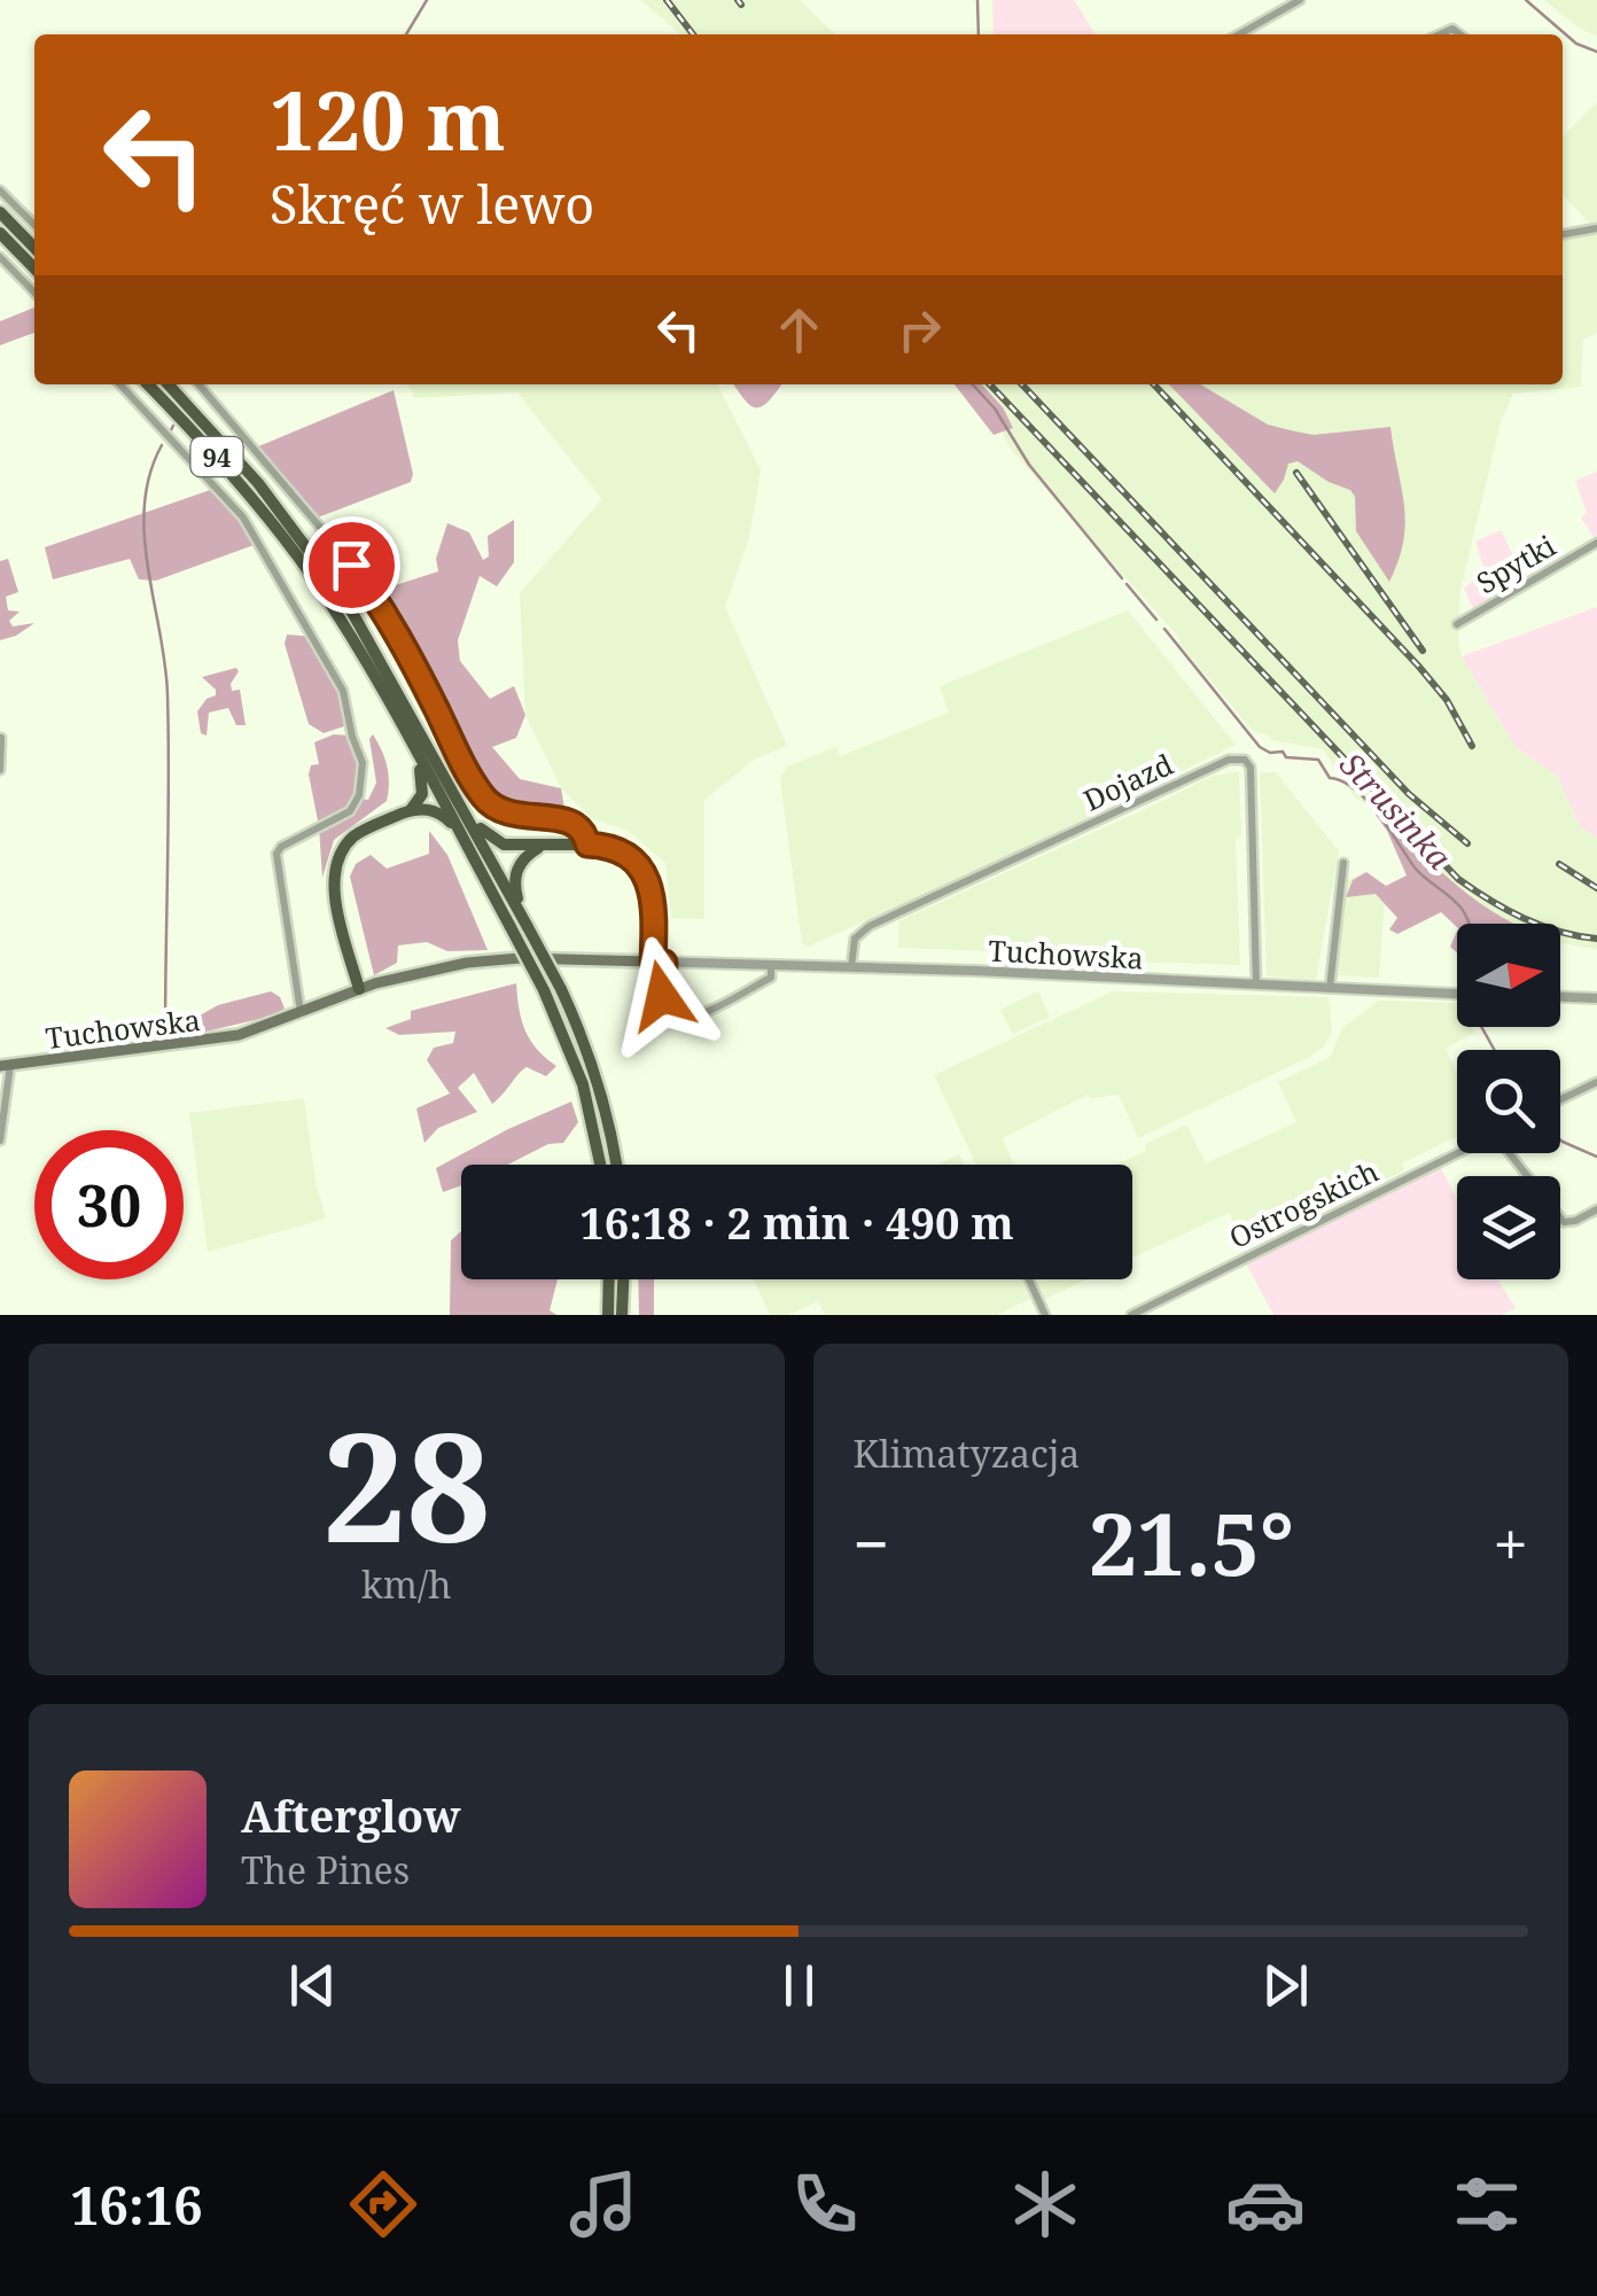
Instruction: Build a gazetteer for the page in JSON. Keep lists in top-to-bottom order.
{
  "streets": {
    "main road": ["94", "Tuchowska"],
    "street": ["Spytki", "Dojazd", "Ostrogskich"]
  },
  "crossings": [
    ["Dojazd", "Tuchowska"]
  ],
  "water": ["Strusinka"],
  "north": "right",
  "page": {
    "turn": ["120 m", "Skręć w lewo"],
    "limit": "30",
    "trip": "16:18 · 2 min · 490 m",
    "tile": [
      ["28", "km/h"],
      "Klimatyzacja"
    ],
    "heat": ["−", "21.5°", "+"],
    "song": ["Afterglow", "The Pines"],
    "tabs": "16:16"
  }
}
